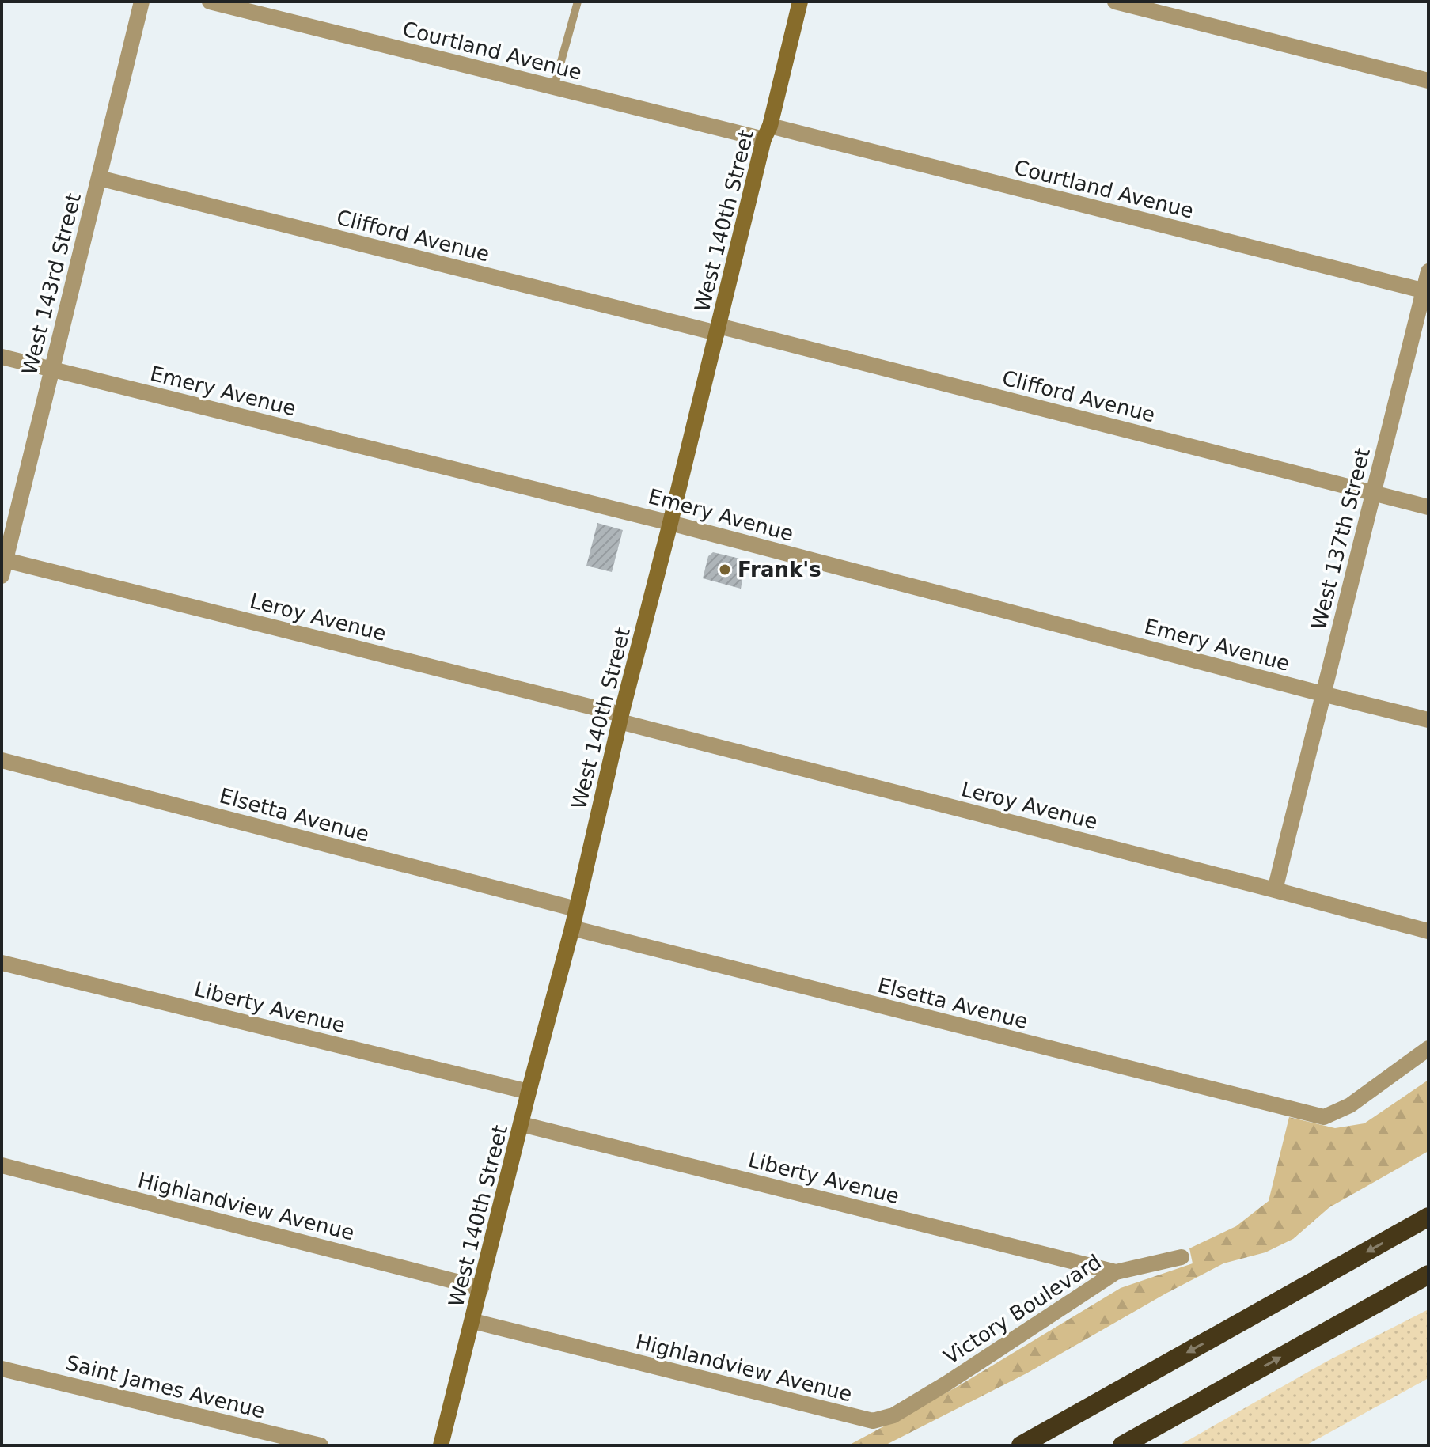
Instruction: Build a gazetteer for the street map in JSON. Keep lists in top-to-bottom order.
{
  "streets": {
    "street": [
      "Courtland Avenue",
      "West 140th Street",
      "Clifford Avenue",
      "West 143rd Street",
      "Emery Avenue",
      "West 137th Street",
      "Leroy Avenue",
      "Elsetta Avenue",
      "Liberty Avenue",
      "Highlandview Avenue",
      "Victory Boulevard",
      "Saint James Avenue"
    ]
  },
  "crossings": [
    ["Courtland Avenue", "West 140th Street"],
    ["Courtland Avenue", "West 137th Street"],
    ["West 140th Street", "Clifford Avenue"],
    ["West 140th Street", "Emery Avenue"],
    ["West 140th Street", "Leroy Avenue"],
    ["West 140th Street", "Elsetta Avenue"],
    ["West 140th Street", "Liberty Avenue"],
    ["West 140th Street", "Highlandview Avenue"],
    ["Clifford Avenue", "West 143rd Street"],
    ["Clifford Avenue", "West 137th Street"],
    ["West 143rd Street", "Emery Avenue"],
    ["West 143rd Street", "Leroy Avenue"],
    ["Emery Avenue", "West 137th Street"],
    ["West 137th Street", "Leroy Avenue"],
    ["Liberty Avenue", "Victory Boulevard"],
    ["Highlandview Avenue", "Victory Boulevard"]
  ],
  "places": ["Frank's"]
}
